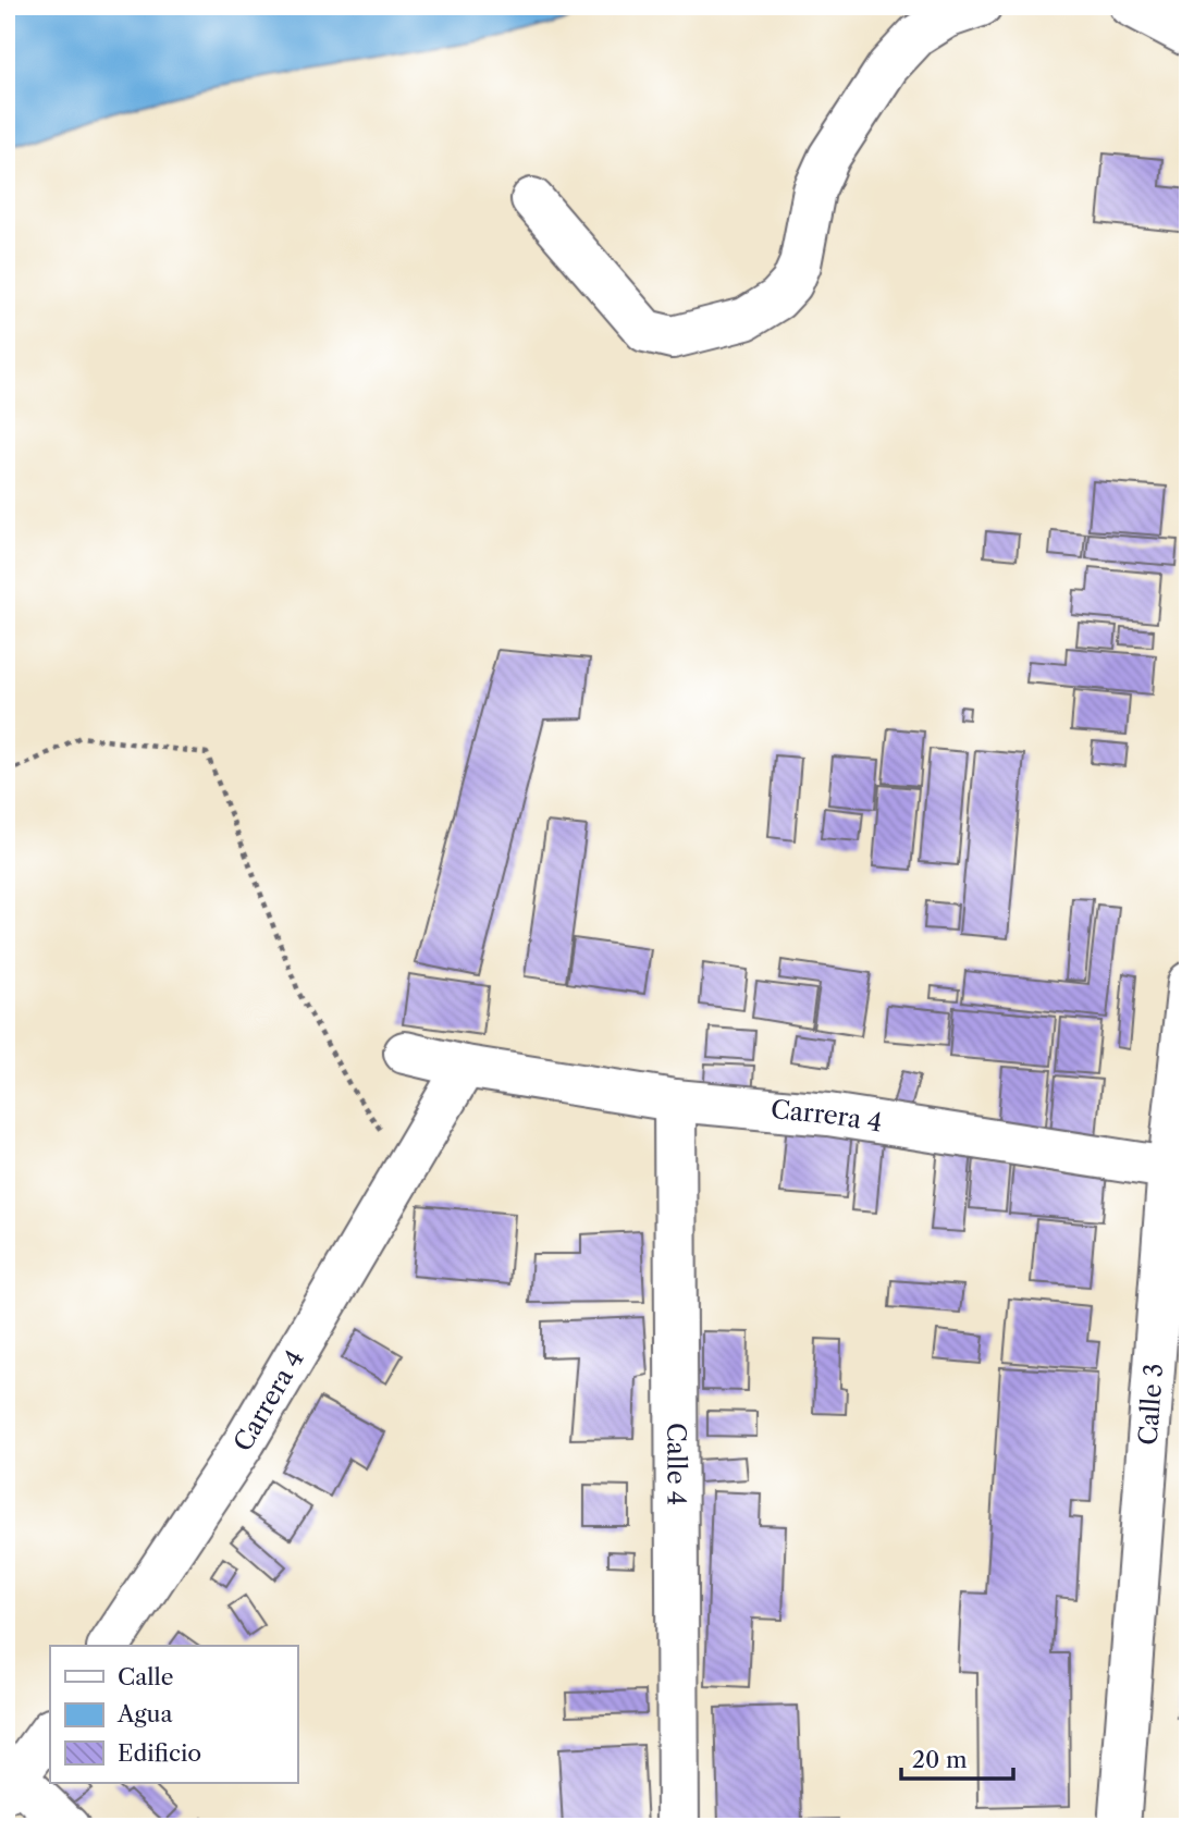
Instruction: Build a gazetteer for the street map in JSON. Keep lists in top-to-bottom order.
{
  "streets": {
    "street": ["Carrera 4", "Calle 3", "Calle 4"]
  },
  "crossings": [
    ["Carrera 4", "Calle 3"],
    ["Carrera 4", "Calle 4"]
  ],
  "legend": ["Calle", "Agua", "Edificio"],
  "scale_bar": "20 m"
}
